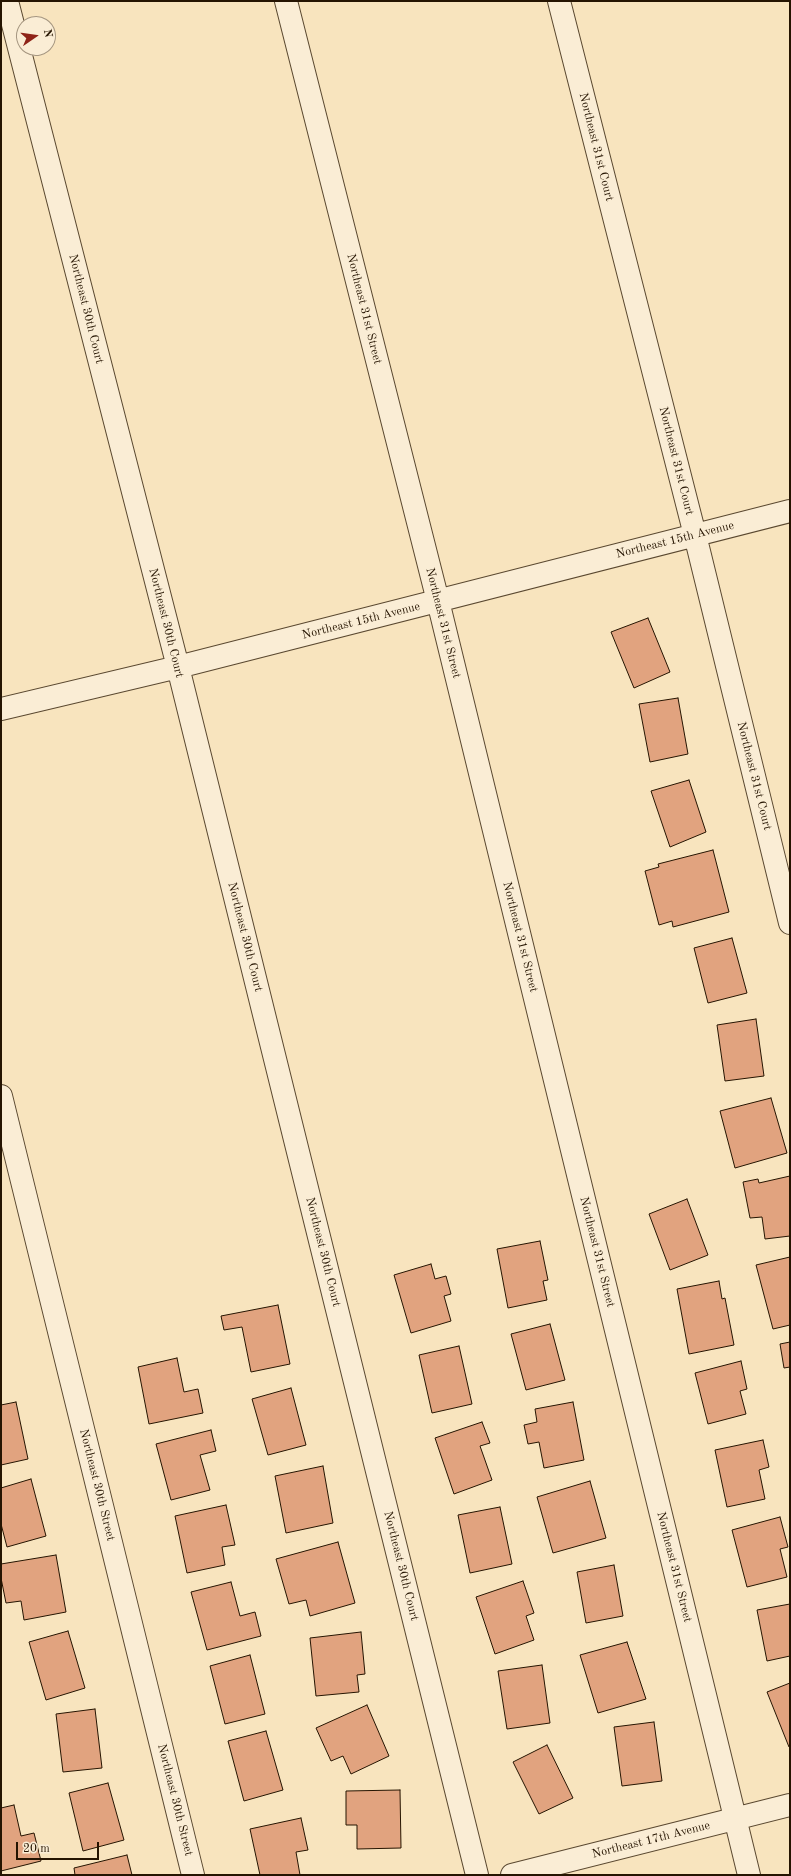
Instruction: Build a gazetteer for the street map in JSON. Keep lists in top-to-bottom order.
{
  "streets": {
    "street": [
      "Northeast 31st Court",
      "Northeast 30th Court",
      "Northeast 31st Street",
      "Northeast 15th Avenue",
      "Northeast 30th Street",
      "Northeast 17th Avenue"
    ]
  },
  "crossings": [
    ["Northeast 31st Court", "Northeast 15th Avenue"],
    ["Northeast 30th Court", "Northeast 15th Avenue"],
    ["Northeast 31st Street", "Northeast 15th Avenue"],
    ["Northeast 31st Street", "Northeast 17th Avenue"]
  ],
  "scale_bar": "20 m",
  "north": "right"
}
